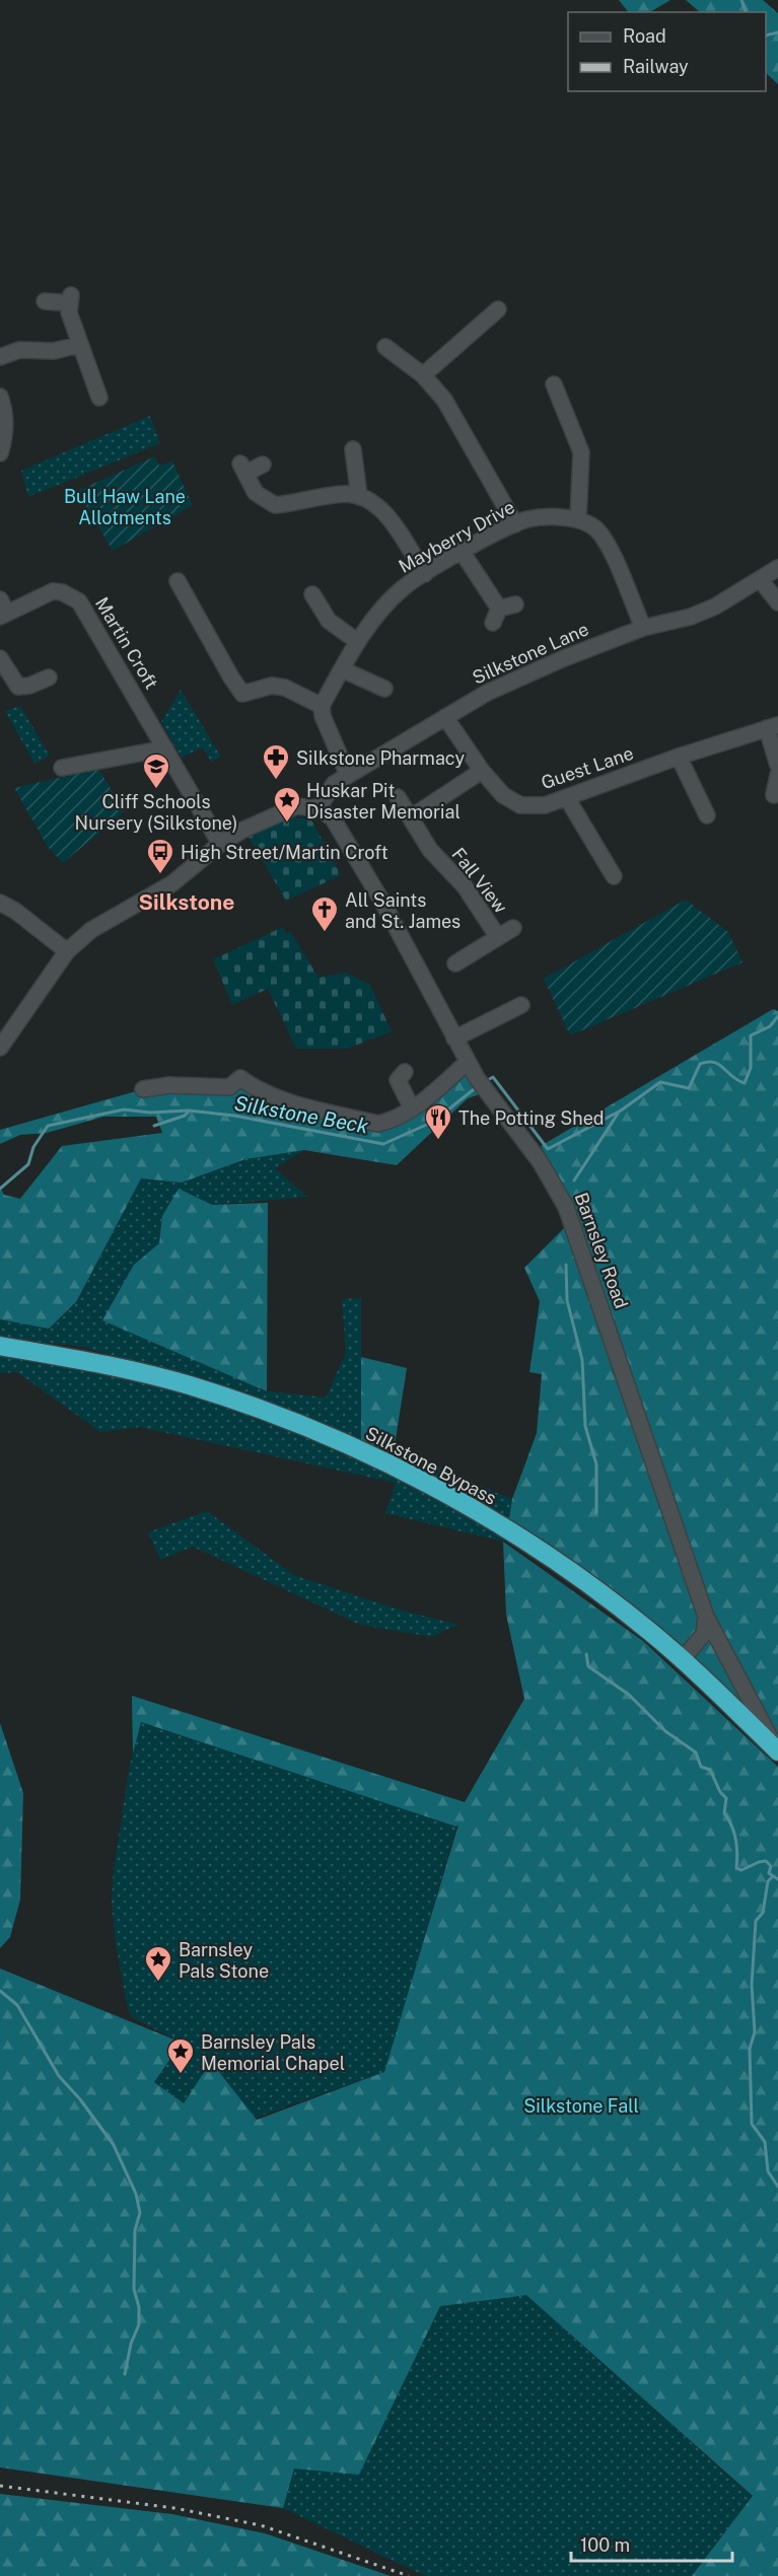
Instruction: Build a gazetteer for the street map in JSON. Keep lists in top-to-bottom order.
{
  "streets": {
    "highway": ["Silkstone Bypass"],
    "street": [
      "Mayberry Drive",
      "Martin Croft",
      "Silkstone Lane",
      "Guest Lane",
      "Fall View",
      "Barnsley Road"
    ]
  },
  "crossings": [
    ["Silkstone Lane", "Guest Lane"],
    ["Silkstone Lane", "Barnsley Road"],
    ["Barnsley Road", "Silkstone Bypass"]
  ],
  "districts": ["Silkstone"],
  "water": ["Silkstone Beck"],
  "parks": ["Bull Haw Lane Allotments", "Silkstone Fall"],
  "places": {
    "pharmacy": ["Silkstone Pharmacy"],
    "school or university": ["Cliff Schools Nursery (Silkstone)"],
    "place": ["Huskar Pit Disaster Memorial", "Barnsley Pals Stone", "Barnsley Pals Memorial Chapel"],
    "bus stop": ["High Street/Martin Croft"],
    "church": ["All Saints and St. James"],
    "restaurant": ["The Potting Shed"]
  },
  "legend": ["Road", "Railway"],
  "scale_bar": "100 m"
}
